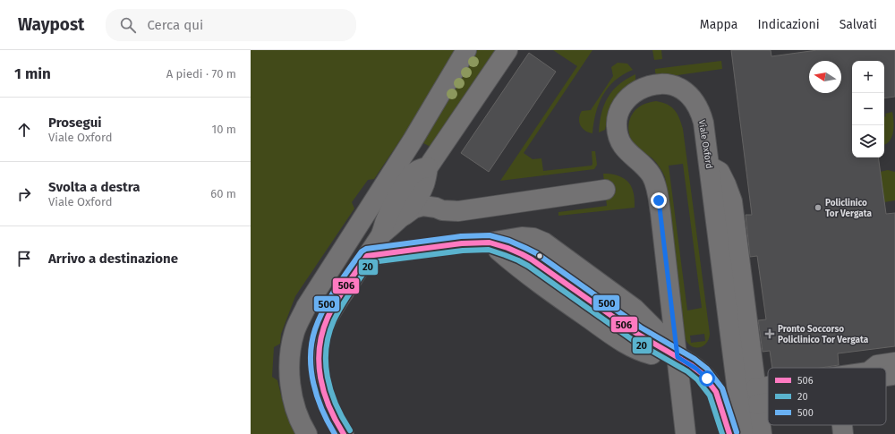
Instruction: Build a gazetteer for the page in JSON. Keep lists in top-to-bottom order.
{
  "streets": {
    "lane": ["Viale Oxford"]
  },
  "places": {
    "other": ["Policlinico Tor Vergata"],
    "health": ["Pronto Soccorso Policlinico Tor Vergata"]
  },
  "lines": ["transit line 500", "transit line 506", "transit line 20"],
  "legend": ["506", "20", "500"],
  "north": "left",
  "page": {
    "header": "Waypost",
    "search": "Cerca qui",
    "nav": ["Mappa", "Indicazioni", "Salvati"],
    "heading": ["1 min", "A piedi · 70 m"],
    "map_buttons": ["+", "−"],
    "list": [
      ["Prosegui", "Viale Oxford", "10 m"],
      ["Svolta a destra", "Viale Oxford", "60 m"],
      "Arrivo a destinazione"
    ]
  }
}
